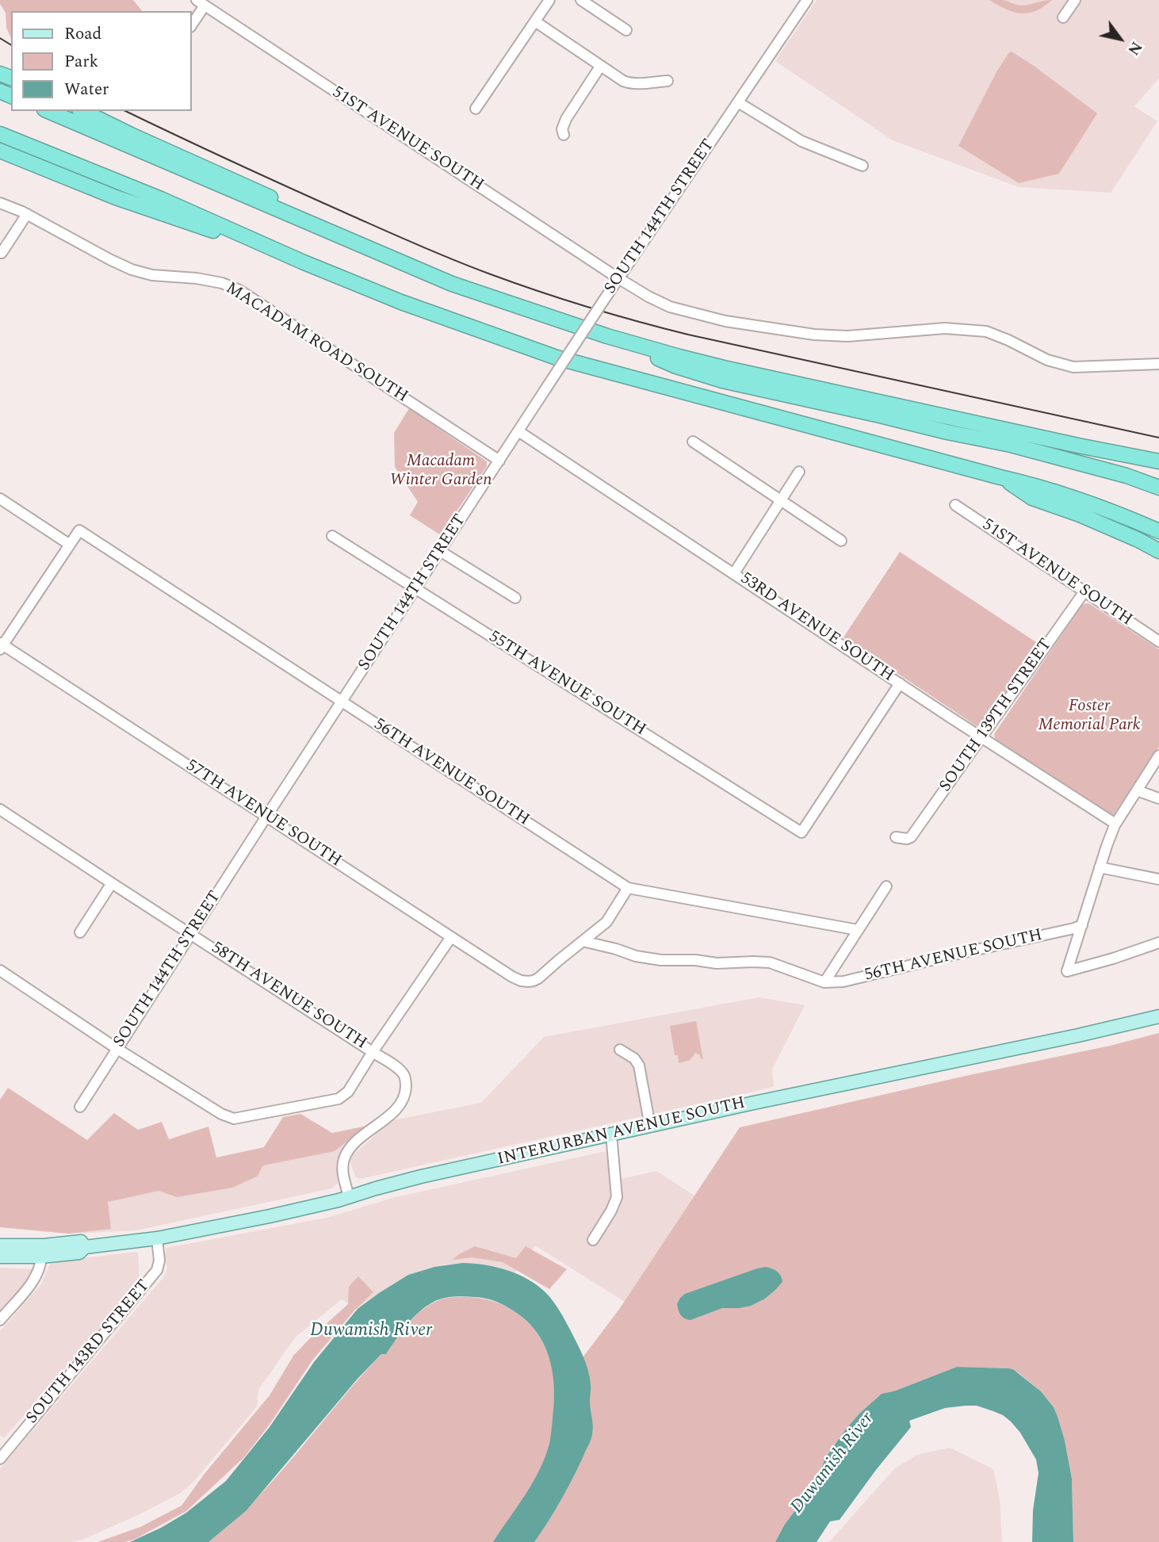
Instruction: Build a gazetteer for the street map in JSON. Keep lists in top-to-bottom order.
{
  "streets": {
    "main road": ["INTERURBAN AVENUE SOUTH"],
    "street": [
      "51ST AVENUE SOUTH",
      "SOUTH 144TH STREET",
      "MACADAM ROAD SOUTH",
      "53RD AVENUE SOUTH",
      "55TH AVENUE SOUTH",
      "SOUTH 139TH STREET",
      "56TH AVENUE SOUTH",
      "57TH AVENUE SOUTH",
      "58TH AVENUE SOUTH",
      "SOUTH 143RD STREET"
    ]
  },
  "crossings": [
    ["51ST AVENUE SOUTH", "SOUTH 144TH STREET"],
    ["51ST AVENUE SOUTH", "SOUTH 139TH STREET"],
    ["SOUTH 144TH STREET", "MACADAM ROAD SOUTH"],
    ["SOUTH 144TH STREET", "53RD AVENUE SOUTH"],
    ["SOUTH 144TH STREET", "55TH AVENUE SOUTH"],
    ["SOUTH 144TH STREET", "56TH AVENUE SOUTH"],
    ["SOUTH 144TH STREET", "57TH AVENUE SOUTH"],
    ["SOUTH 144TH STREET", "58TH AVENUE SOUTH"],
    ["53RD AVENUE SOUTH", "55TH AVENUE SOUTH"],
    ["53RD AVENUE SOUTH", "SOUTH 139TH STREET"],
    ["58TH AVENUE SOUTH", "INTERURBAN AVENUE SOUTH"],
    ["INTERURBAN AVENUE SOUTH", "SOUTH 143RD STREET"]
  ],
  "water": ["Duwamish River"],
  "parks": ["Macadam Winter Garden", "Foster Memorial Park"],
  "legend": ["Road", "Park", "Water"],
  "north": "bottom right"
}
